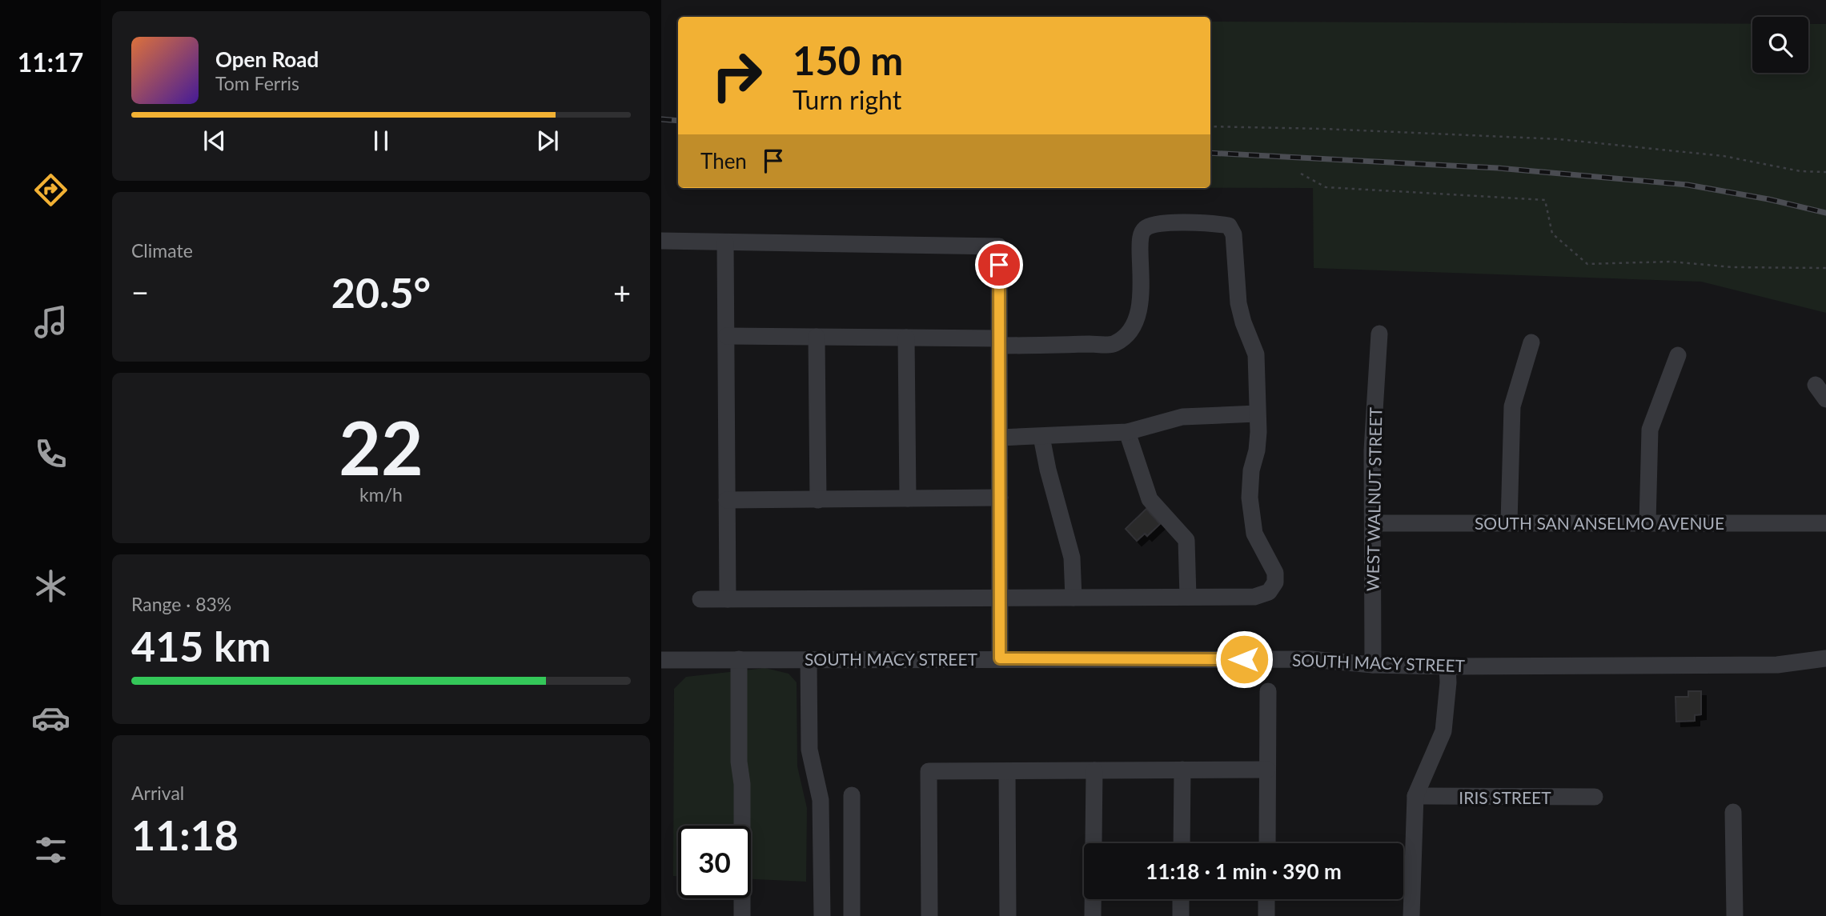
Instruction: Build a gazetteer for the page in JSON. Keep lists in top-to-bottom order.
{
  "streets": {
    "street": [
      "WEST WALNUT STREET",
      "SOUTH SAN ANSELMO AVENUE",
      "SOUTH MACY STREET",
      "IRIS STREET"
    ]
  },
  "crossings": [
    ["WEST WALNUT STREET", "SOUTH SAN ANSELMO AVENUE"],
    ["WEST WALNUT STREET", "SOUTH MACY STREET"]
  ],
  "page": {
    "tabs": "11:17",
    "turn": ["150 m", "Turn right"],
    "song": ["Open Road", "Tom Ferris"],
    "then": "Then",
    "tile": [
      "Climate",
      ["22", "km/h"],
      ["Range · 83%", "415 km"],
      ["Arrival", "11:18"]
    ],
    "heat": ["−", "20.5°", "+"],
    "limit": "30",
    "trip": "11:18 · 1 min · 390 m"
  }
}
